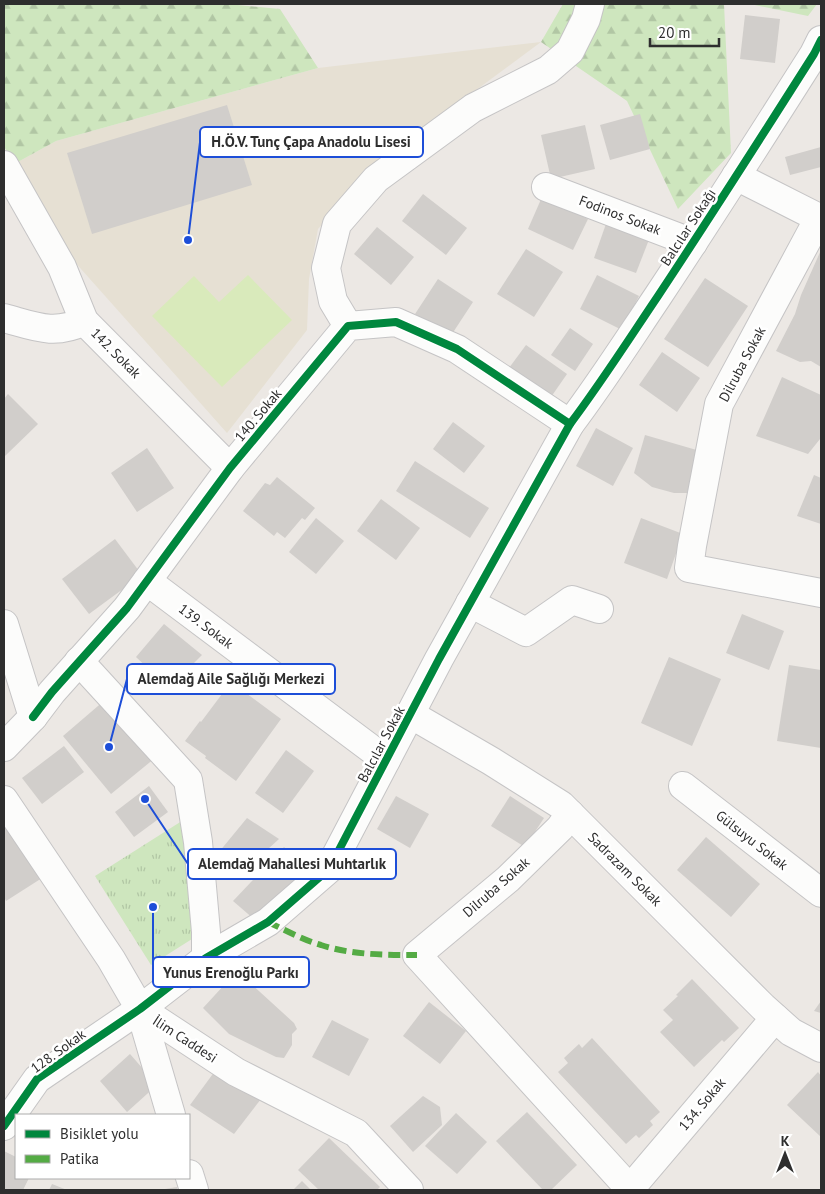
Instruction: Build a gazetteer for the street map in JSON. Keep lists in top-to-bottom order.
{
  "streets": {
    "street": [
      "Fodinos Sokak",
      "Balcılar Sokağı",
      "142. Sokak",
      "Dilruba Sokak",
      "140. Sokak",
      "139. Sokak",
      "Balcılar Sokak",
      "Gülsuyu Sokak",
      "Sadrazam Sokak",
      "İlim Caddesi",
      "128. Sokak",
      "134. Sokak"
    ]
  },
  "crossings": [
    ["Fodinos Sokak", "Balcılar Sokağı"],
    ["Balcılar Sokağı", "Dilruba Sokak"],
    ["Balcılar Sokağı", "Balcılar Sokak"],
    ["142. Sokak", "140. Sokak"],
    ["Dilruba Sokak", "Sadrazam Sokak"],
    ["Dilruba Sokak", "134. Sokak"],
    ["140. Sokak", "139. Sokak"],
    ["139. Sokak", "Balcılar Sokak"],
    ["Balcılar Sokak", "Sadrazam Sokak"],
    ["Balcılar Sokak", "İlim Caddesi"],
    ["Balcılar Sokak", "128. Sokak"],
    ["Sadrazam Sokak", "134. Sokak"],
    ["İlim Caddesi", "128. Sokak"]
  ],
  "places": [
    "H.Ö.V. Tunç Çapa Anadolu Lisesi",
    "Alemdağ Aile Sağlığı Merkezi",
    "Alemdağ Mahallesi Muhtarlık",
    "Yunus Erenoğlu Parkı"
  ],
  "legend": ["Bisiklet yolu", "Patika"],
  "scale_bar": "20 m",
  "north": "top"
}
